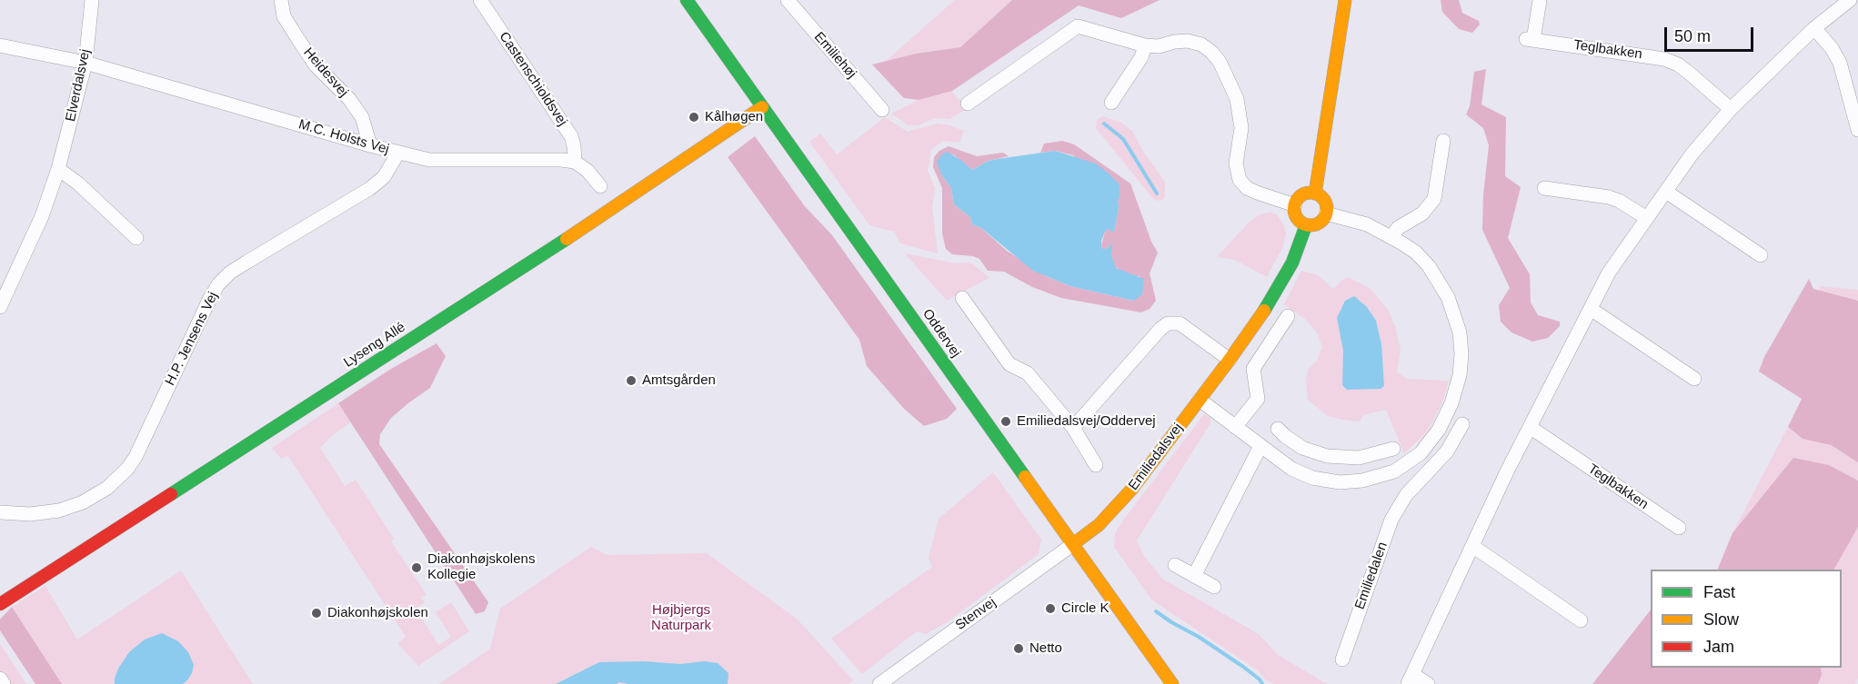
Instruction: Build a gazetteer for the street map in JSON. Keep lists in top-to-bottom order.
{
  "streets": {
    "street": [
      "Teglbakken",
      "Emiliehøj",
      "Heidesvej",
      "Castenschioldsvej",
      "Elverdalsvej",
      "M.C. Holsts Vej",
      "Oddervej",
      "H.P. Jensens Vej",
      "Lyseng Allé",
      "Emiliedalsvej",
      "Emiliedalen",
      "Stenvej"
    ]
  },
  "crossings": [
    ["Heidesvej", "M.C. Holsts Vej"],
    ["Castenschioldsvej", "M.C. Holsts Vej"],
    ["Elverdalsvej", "M.C. Holsts Vej"],
    ["M.C. Holsts Vej", "H.P. Jensens Vej"],
    ["Oddervej", "Lyseng Allé"],
    ["Oddervej", "Emiliedalsvej"],
    ["Oddervej", "Stenvej"],
    ["Emiliedalsvej", "Stenvej"]
  ],
  "parks": ["Højbjergs Naturpark"],
  "places": [
    "Kålhøgen",
    "Amtsgården",
    "Emiliedalsvej/Oddervej",
    "Diakonhøjskolens Kollegie",
    "Circle K",
    "Diakonhøjskolen",
    "Netto"
  ],
  "legend": ["Fast", "Slow", "Jam"],
  "scale_bar": "50 m"
}
